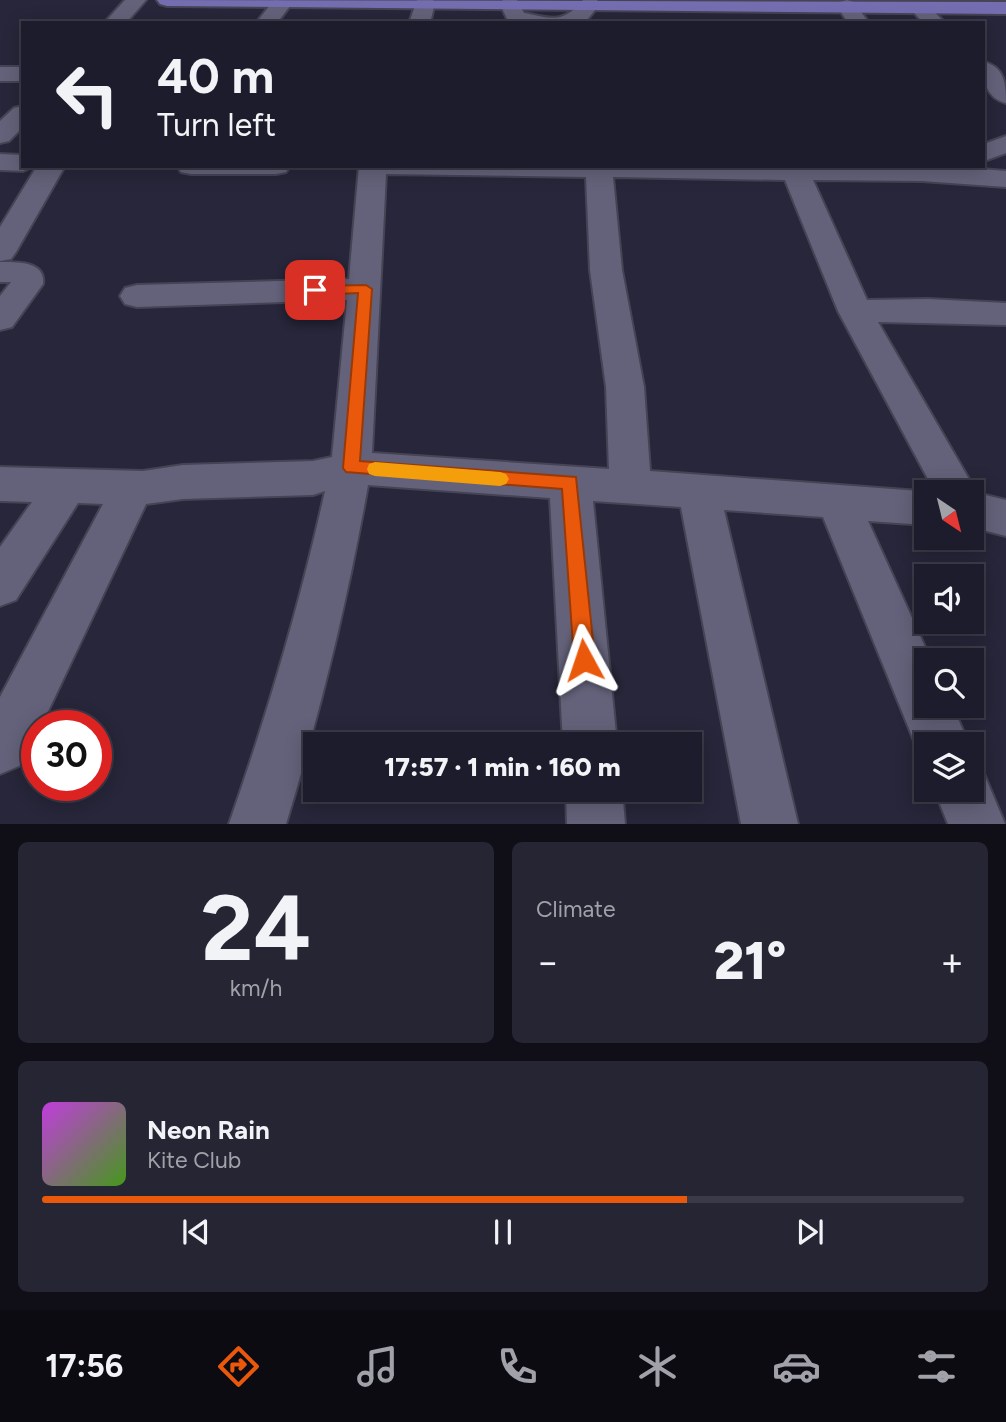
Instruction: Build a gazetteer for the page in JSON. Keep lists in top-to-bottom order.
{
  "north": "bottom right",
  "page": {
    "turn": ["40 m", "Turn left"],
    "limit": "30",
    "trip": "17:57 · 1 min · 160 m",
    "tile": [
      ["24", "km/h"],
      "Climate"
    ],
    "heat": ["−", "21°", "+"],
    "song": ["Neon Rain", "Kite Club"],
    "tabs": "17:56"
  }
}
